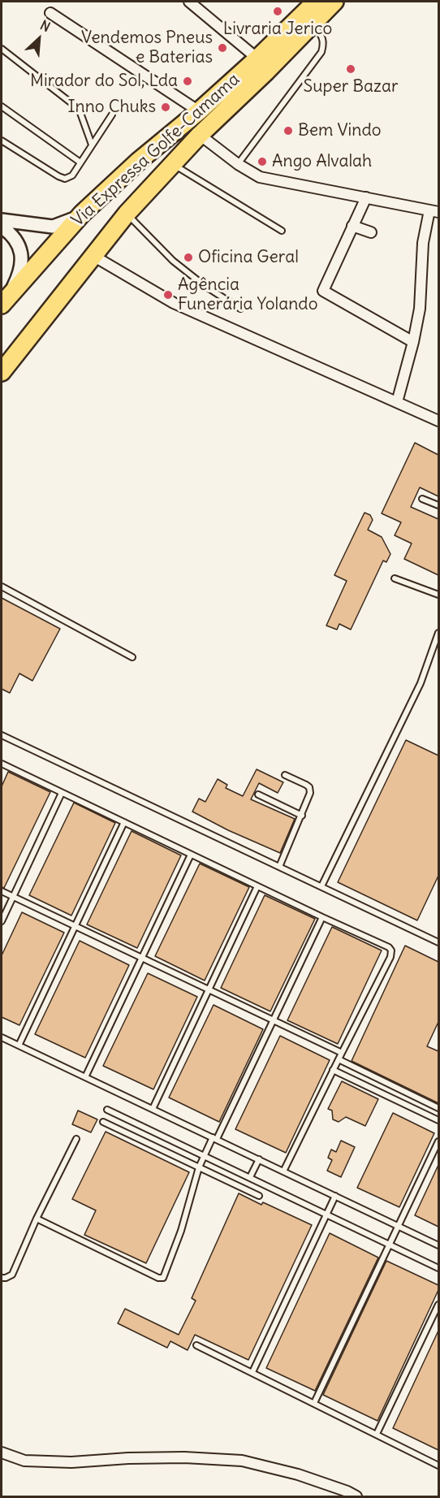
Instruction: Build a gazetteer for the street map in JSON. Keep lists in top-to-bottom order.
{
  "streets": {
    "highway": ["Via Expressa Golfe-Camama"]
  },
  "places": [
    "Livraria Jerico",
    "Vendemos Pneus e Baterias",
    "Super Bazar",
    "Mirador do Sol, Lda",
    "Inno Chuks",
    "Bem Vindo",
    "Ango Alvalah",
    "Oficina Geral",
    "Agência Funerária Yolando"
  ],
  "north": "top right"
}
